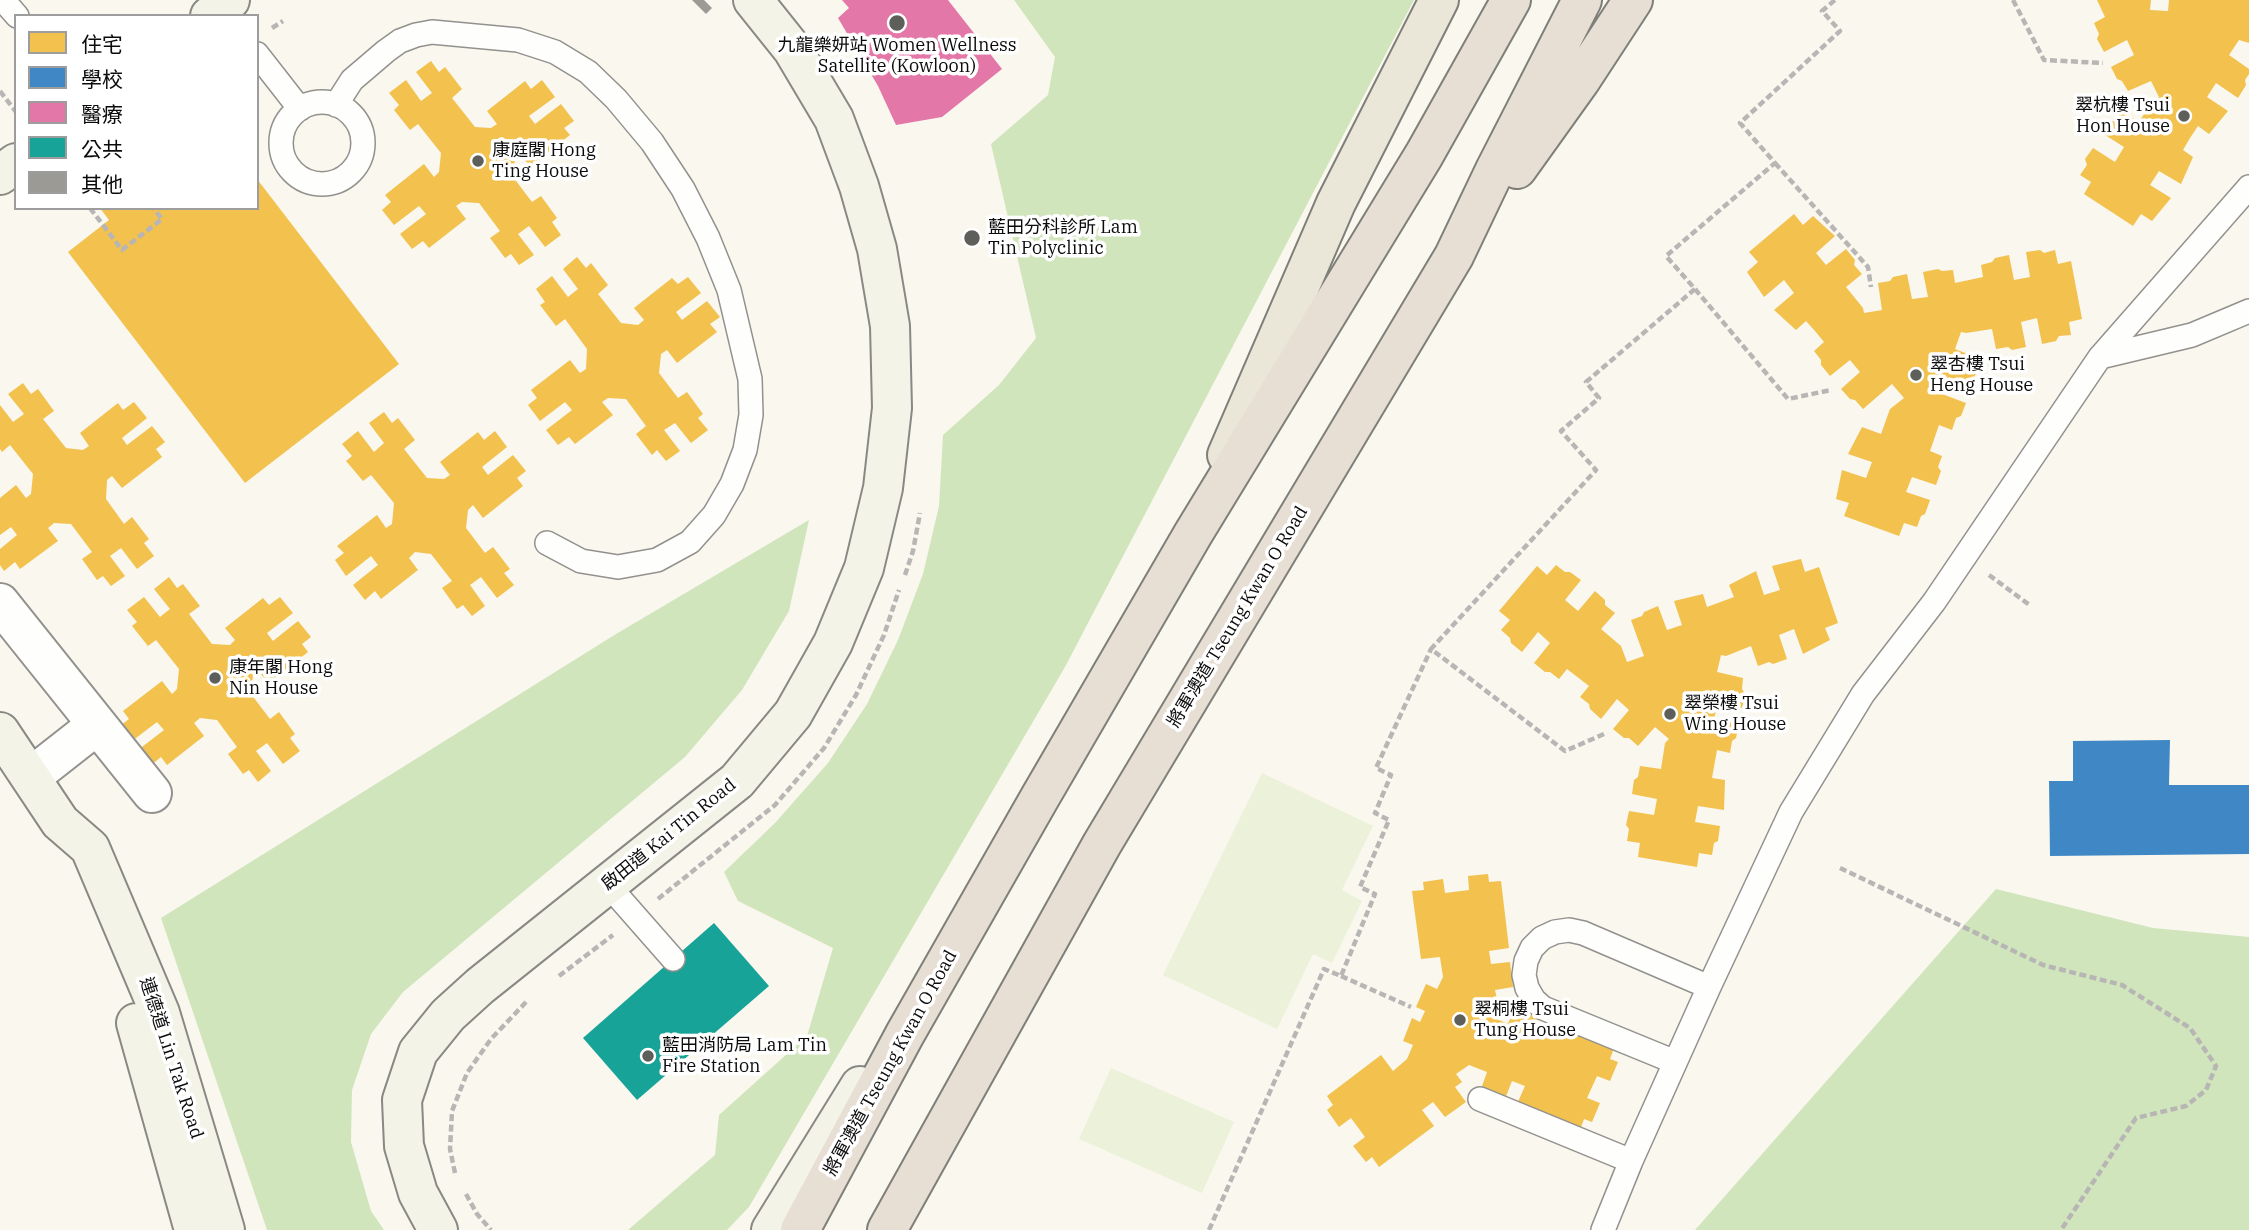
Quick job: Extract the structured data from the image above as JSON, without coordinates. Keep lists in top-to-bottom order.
{
  "streets": {
    "highway": ["將軍澳道 Tseung Kwan O Road"],
    "street": ["啟田道 Kai Tin Road", "連德道 Lin Tak Road"]
  },
  "places": [
    "九龍樂妍站 Women Wellness Satellite (Kowloon)",
    "翠杭樓 Tsui Hon House",
    "康庭閣 Hong Ting House",
    "藍田分科診所 Lam Tin Polyclinic",
    "翠杏樓 Tsui Heng House",
    "康年閣 Hong Nin House",
    "翠榮樓 Tsui Wing House",
    "翠桐樓 Tsui Tung House",
    "藍田消防局 Lam Tin Fire Station"
  ],
  "legend": [
    "住宅",
    "學校",
    "醫療",
    "公共",
    "其他"
  ]
}
